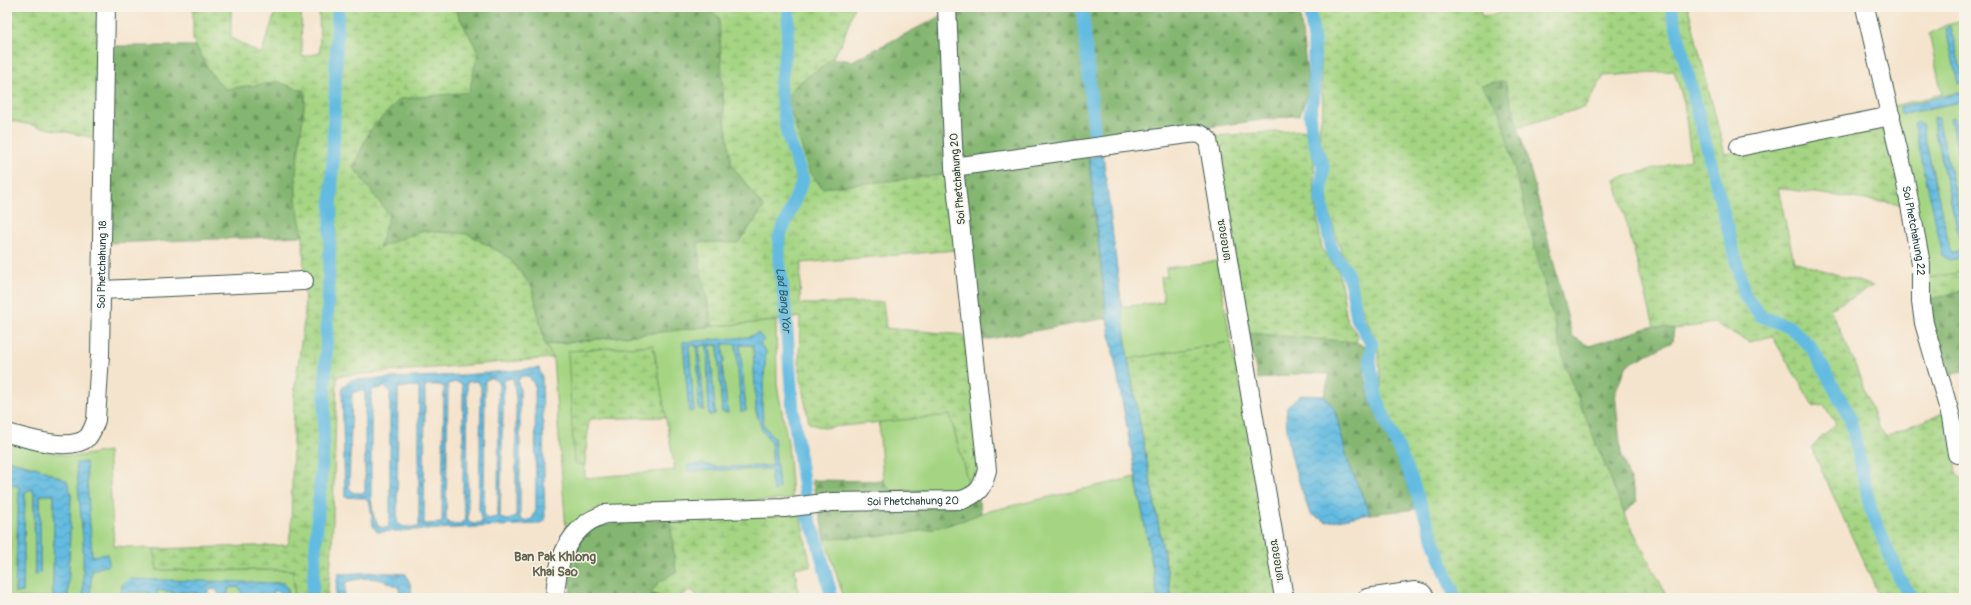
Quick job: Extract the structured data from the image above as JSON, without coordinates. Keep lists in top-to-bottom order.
{
  "streets": {
    "street": [
      "Soi Phetchahung 20",
      "Soi Phetchahung 22",
      "ซอยอบต.",
      "Soi Phetchahung 18"
    ]
  },
  "crossings": [
    ["Soi Phetchahung 20", "ซอยอบต."]
  ],
  "districts": ["Ban Pak Khlong Khai Sao"],
  "water": ["Lad Bang Yor"]
}
